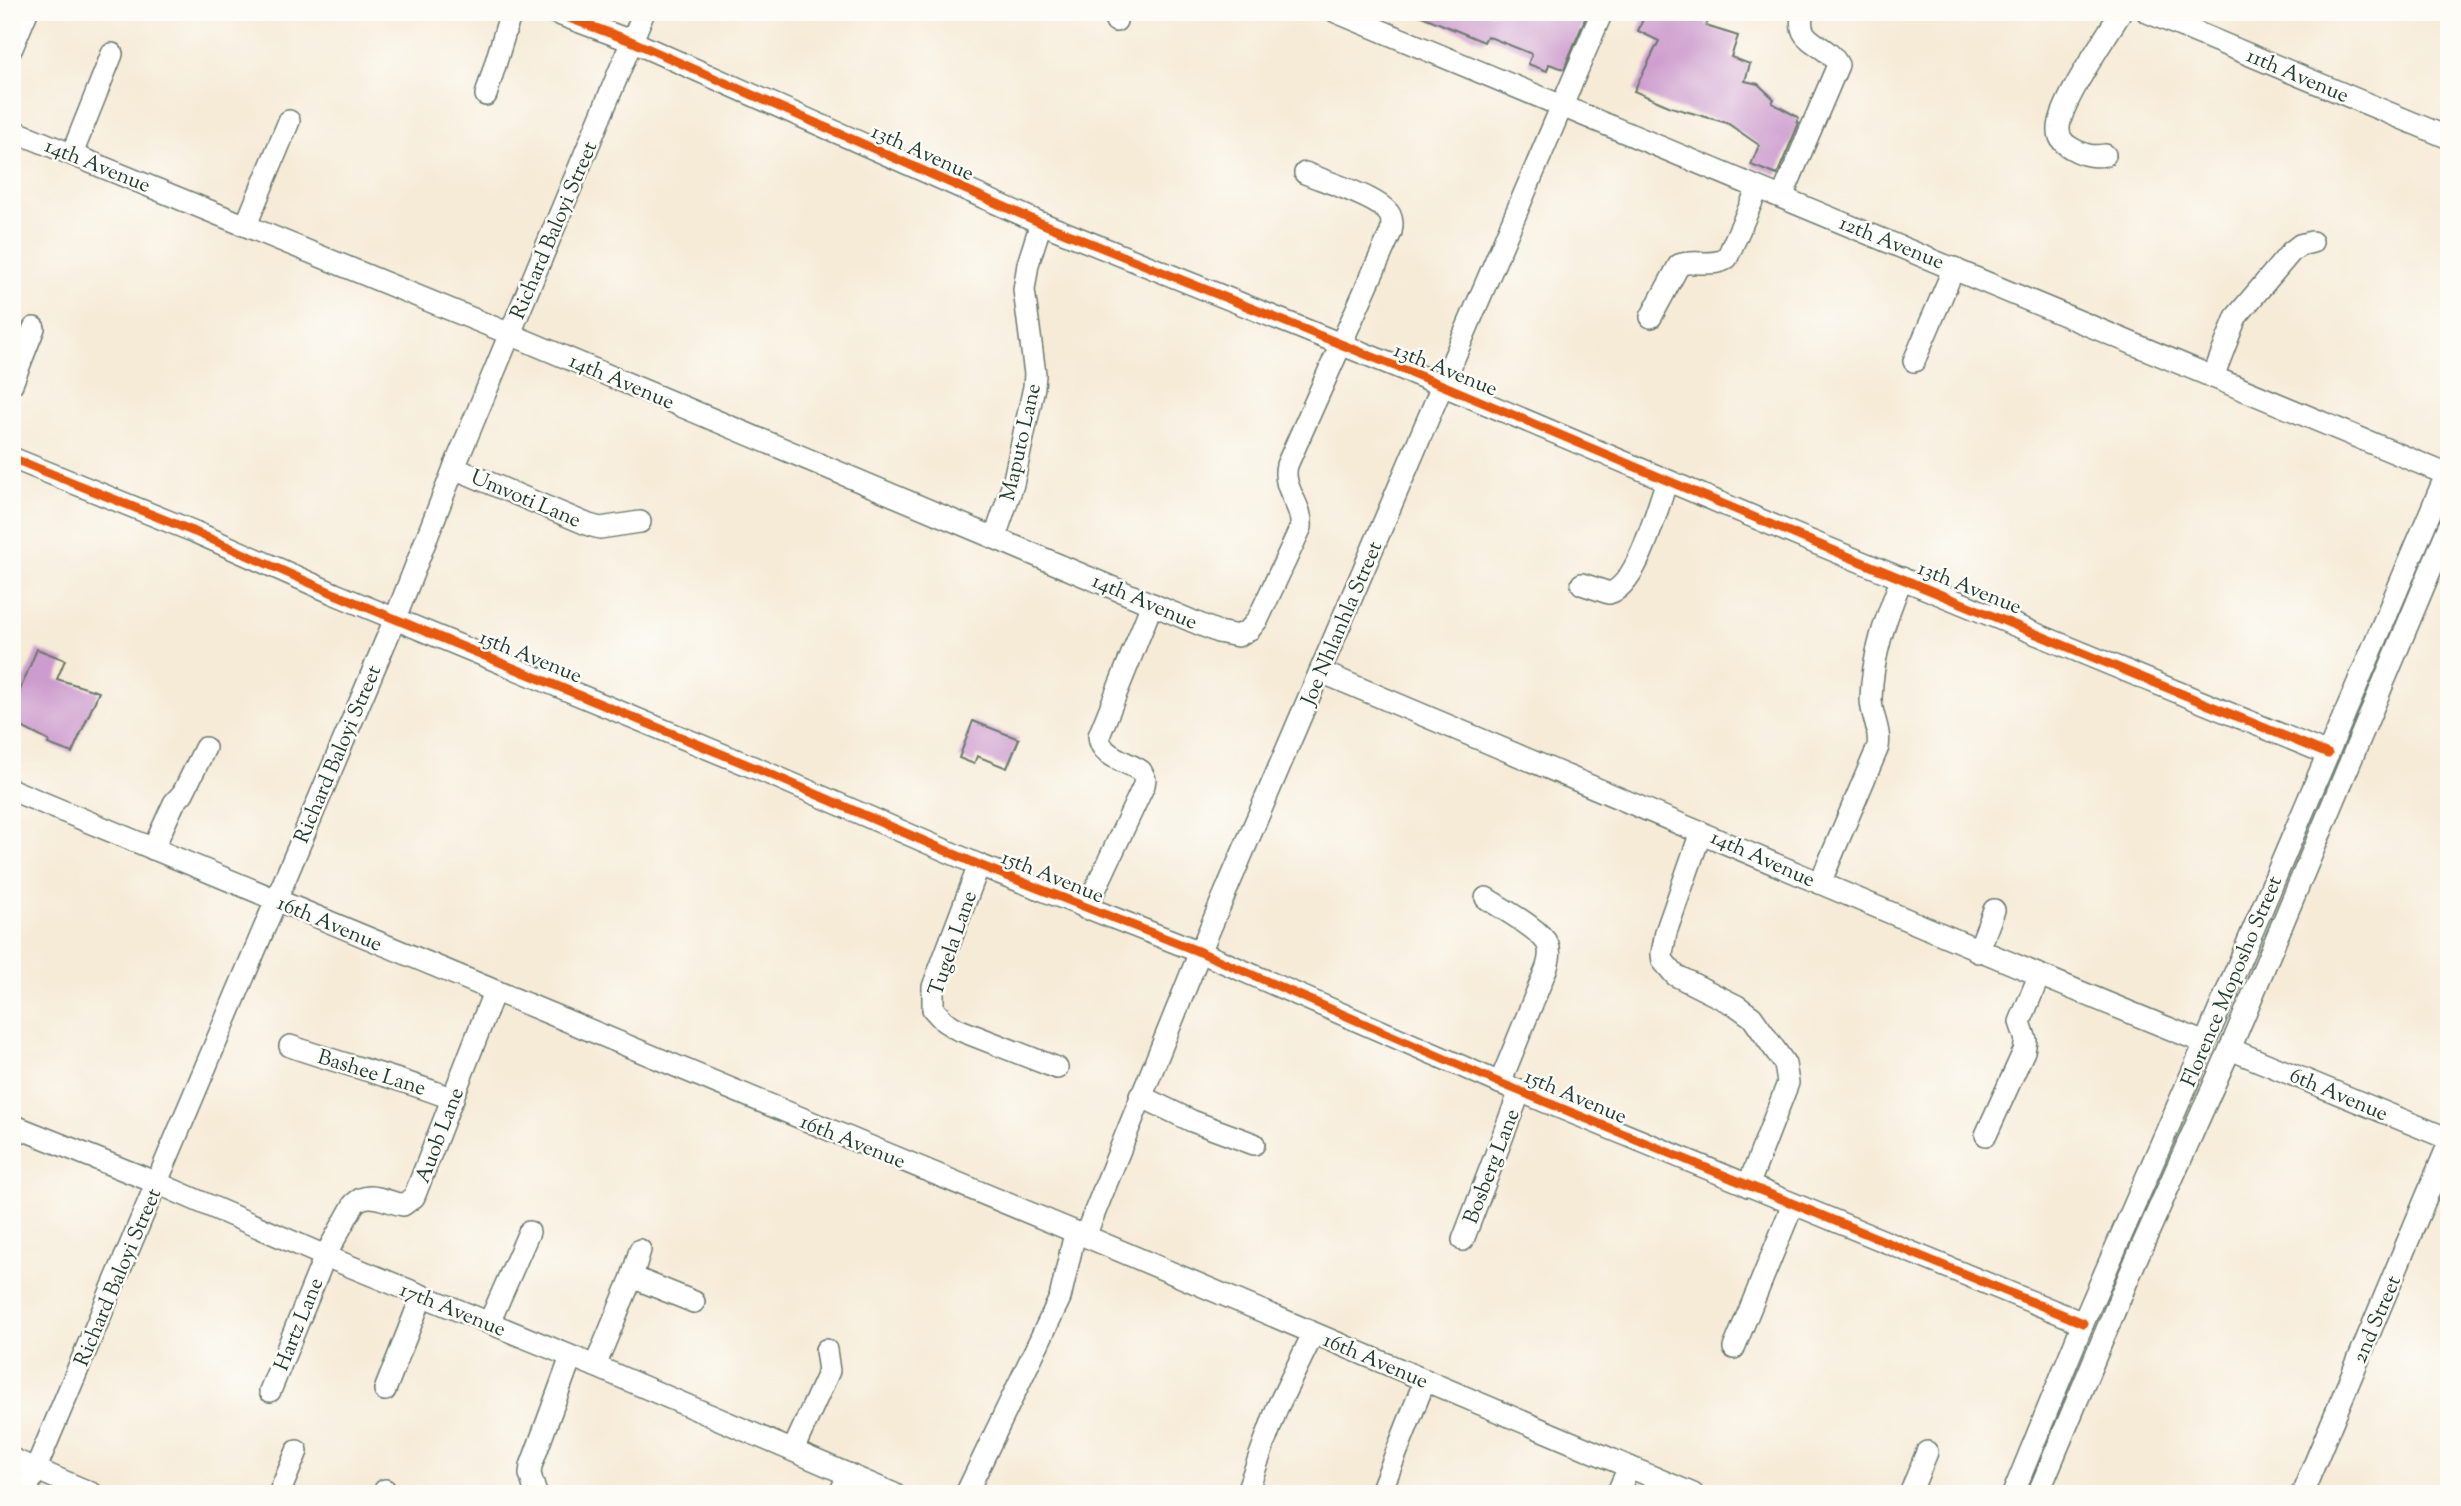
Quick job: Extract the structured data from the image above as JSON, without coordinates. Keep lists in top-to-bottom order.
{
  "streets": {
    "street": [
      "11th Avenue",
      "13th Avenue",
      "14th Avenue",
      "Richard Baloyi Street",
      "12th Avenue",
      "Maputo Lane",
      "Umvoti Lane",
      "Joe Nhlanhla Street",
      "15th Avenue",
      "16th Avenue",
      "Tugela Lane",
      "Florence Moposho Street",
      "Bashee Lane",
      "6th Avenue",
      "Auob Lane",
      "Bosberg Lane",
      "17th Avenue",
      "2nd Street",
      "Hartz Lane"
    ]
  },
  "crossings": [
    ["13th Avenue", "14th Avenue"],
    ["13th Avenue", "Richard Baloyi Street"],
    ["13th Avenue", "Maputo Lane"],
    ["13th Avenue", "Joe Nhlanhla Street"],
    ["13th Avenue", "Florence Moposho Street"],
    ["14th Avenue", "Richard Baloyi Street"],
    ["14th Avenue", "Maputo Lane"],
    ["14th Avenue", "Joe Nhlanhla Street"],
    ["14th Avenue", "Florence Moposho Street"],
    ["Richard Baloyi Street", "Umvoti Lane"],
    ["Richard Baloyi Street", "15th Avenue"],
    ["Richard Baloyi Street", "16th Avenue"],
    ["Richard Baloyi Street", "17th Avenue"],
    ["12th Avenue", "Joe Nhlanhla Street"],
    ["12th Avenue", "Florence Moposho Street"],
    ["Joe Nhlanhla Street", "15th Avenue"],
    ["Joe Nhlanhla Street", "16th Avenue"],
    ["15th Avenue", "Tugela Lane"],
    ["15th Avenue", "Florence Moposho Street"],
    ["15th Avenue", "Bosberg Lane"],
    ["16th Avenue", "Auob Lane"],
    ["Florence Moposho Street", "6th Avenue"],
    ["Bashee Lane", "Auob Lane"],
    ["6th Avenue", "2nd Street"],
    ["Auob Lane", "17th Avenue"],
    ["Auob Lane", "Hartz Lane"],
    ["17th Avenue", "Hartz Lane"]
  ]
}
